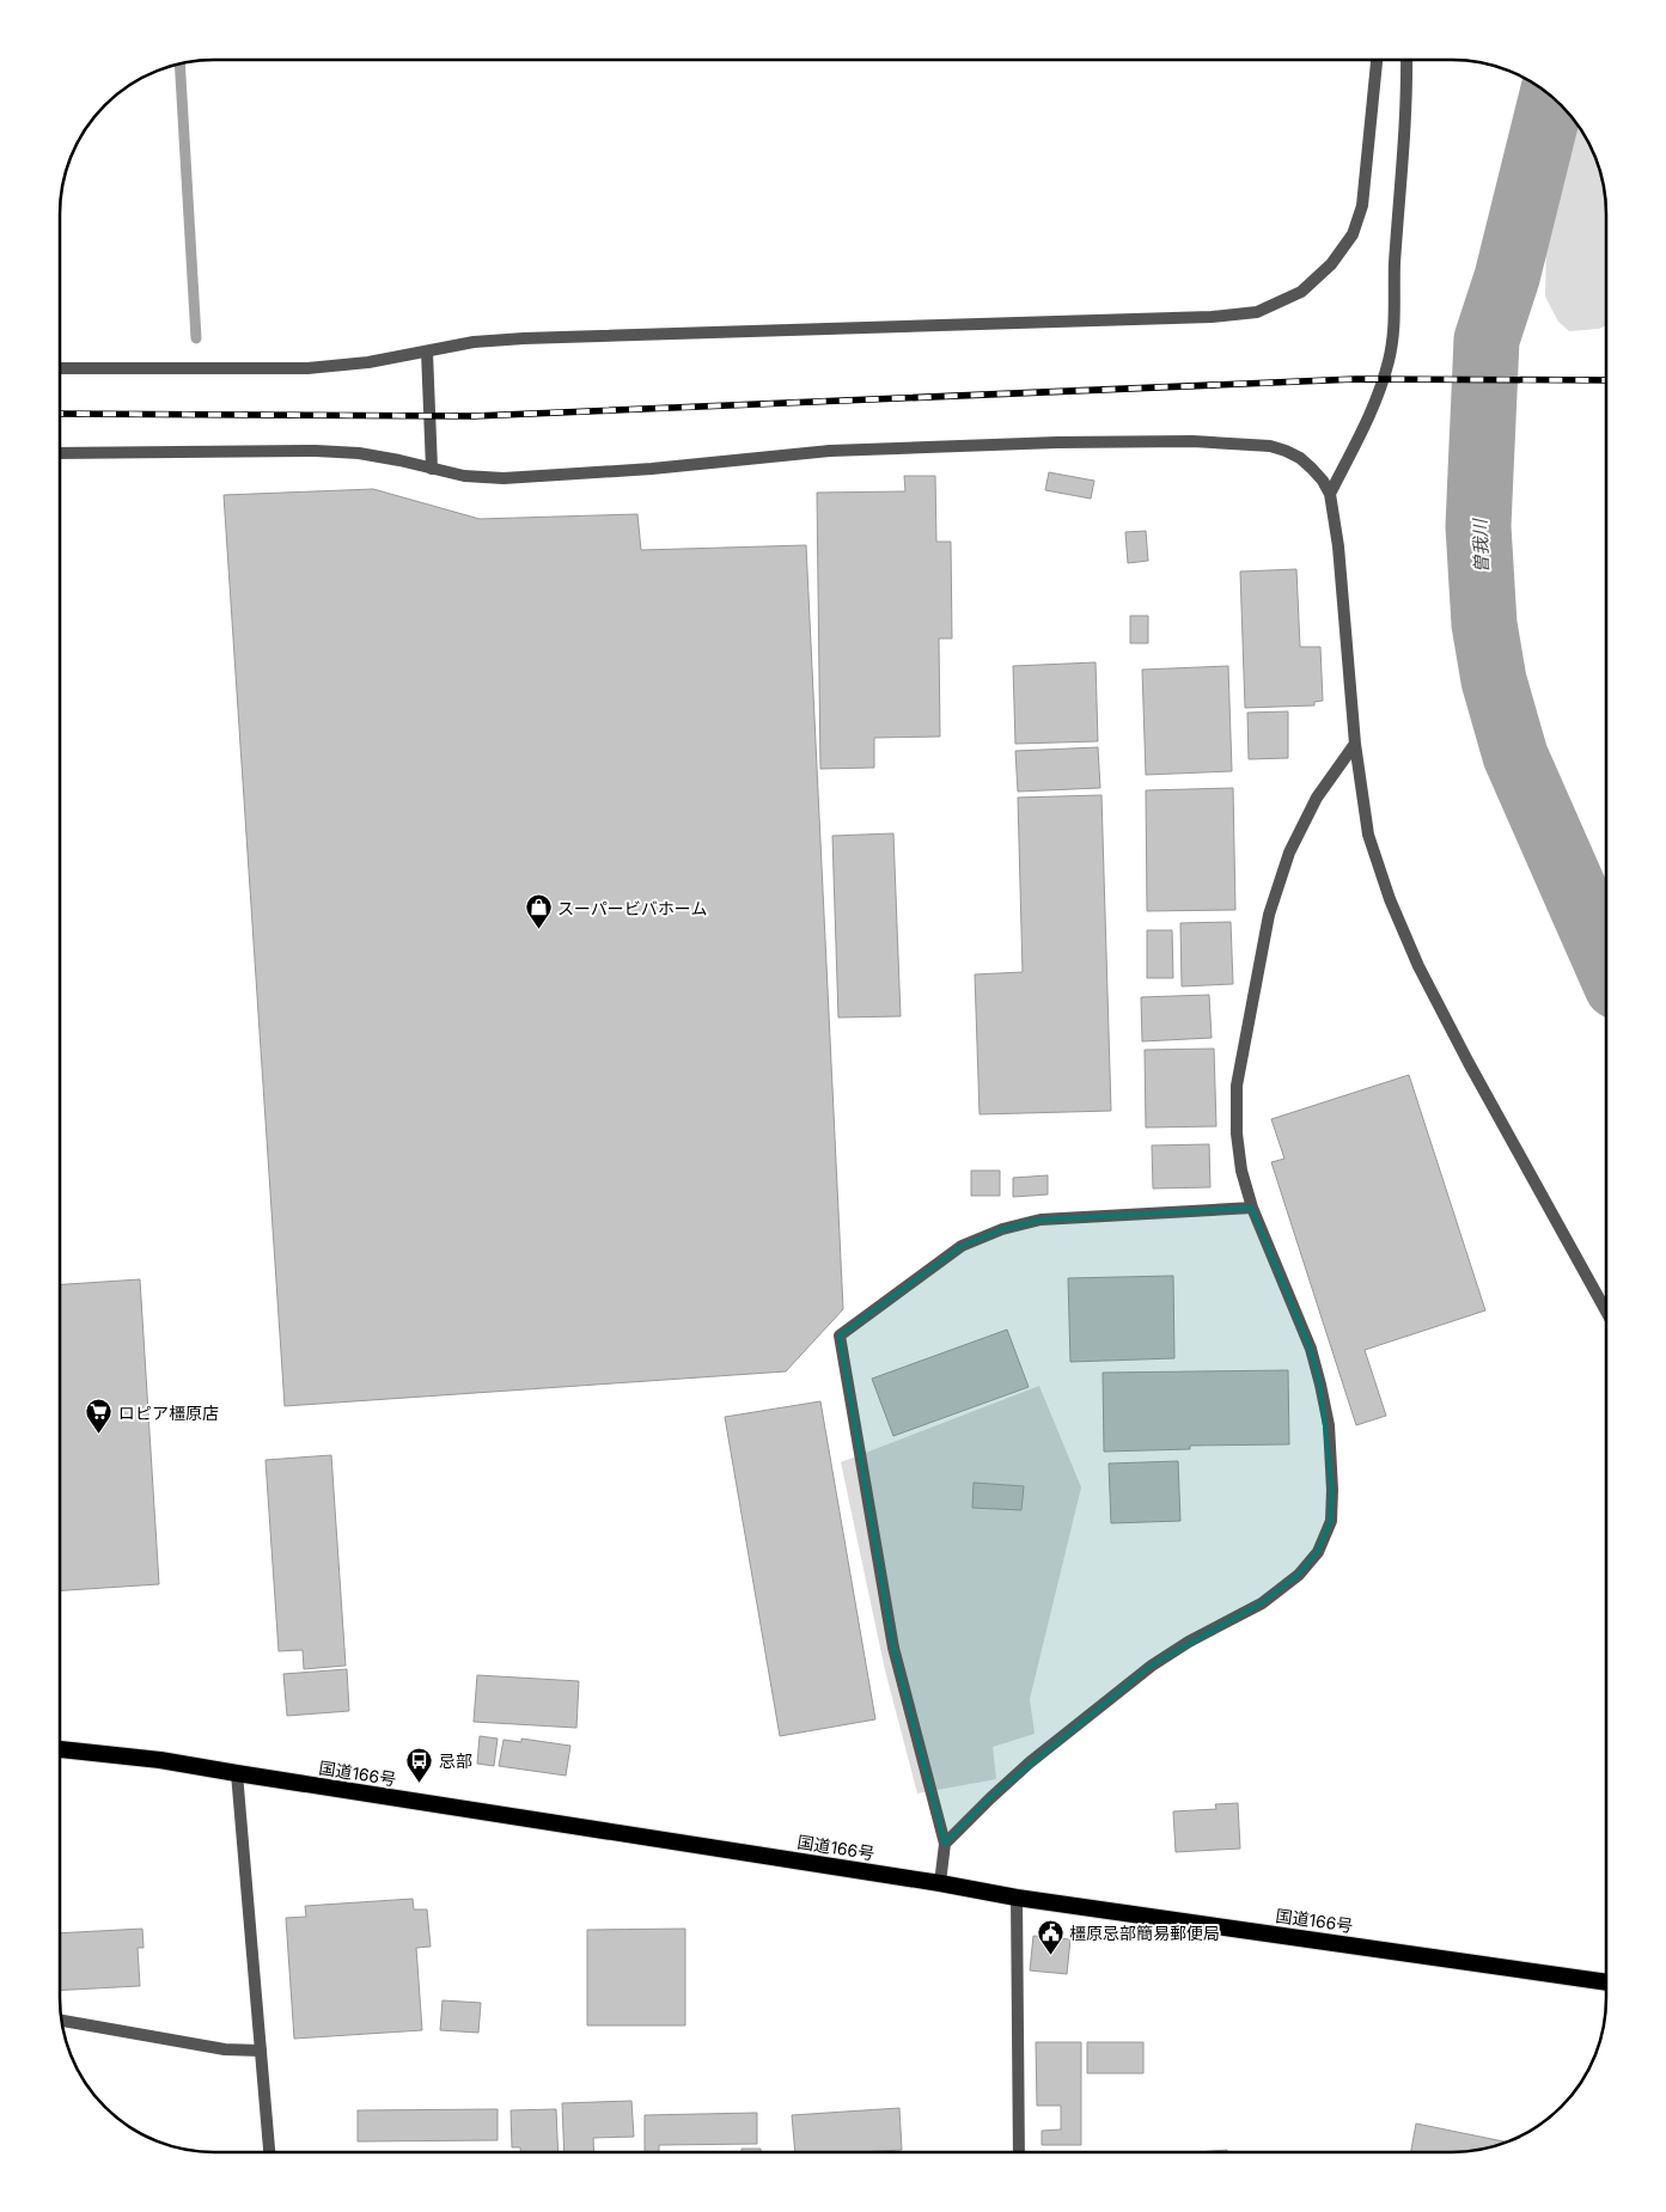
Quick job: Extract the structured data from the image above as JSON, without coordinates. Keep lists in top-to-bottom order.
{
  "streets": {
    "highway": ["国道166号"]
  },
  "water": ["曽我川"],
  "places": {
    "shop": ["スーパービバホーム"],
    "supermarket": ["ロピア橿原店"],
    "bus stop": ["忌部"],
    "public building": ["橿原忌部簡易郵便局"]
  }
}
